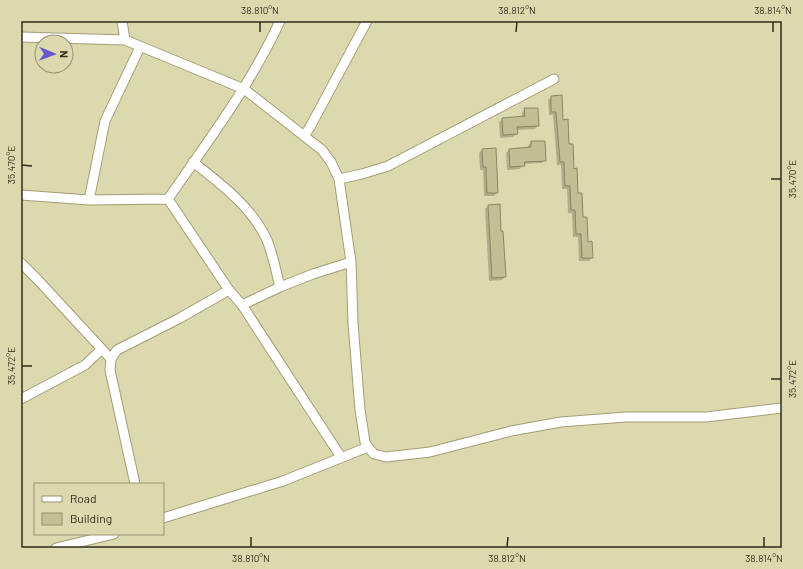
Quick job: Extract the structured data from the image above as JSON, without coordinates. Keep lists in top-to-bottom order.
{
  "legend": ["Road", "Building"],
  "north": "right",
  "coordinates": [
    "38.810°N",
    "38.812°N",
    "38.814°N",
    "35.470°E",
    "35.472°E"
  ]
}
